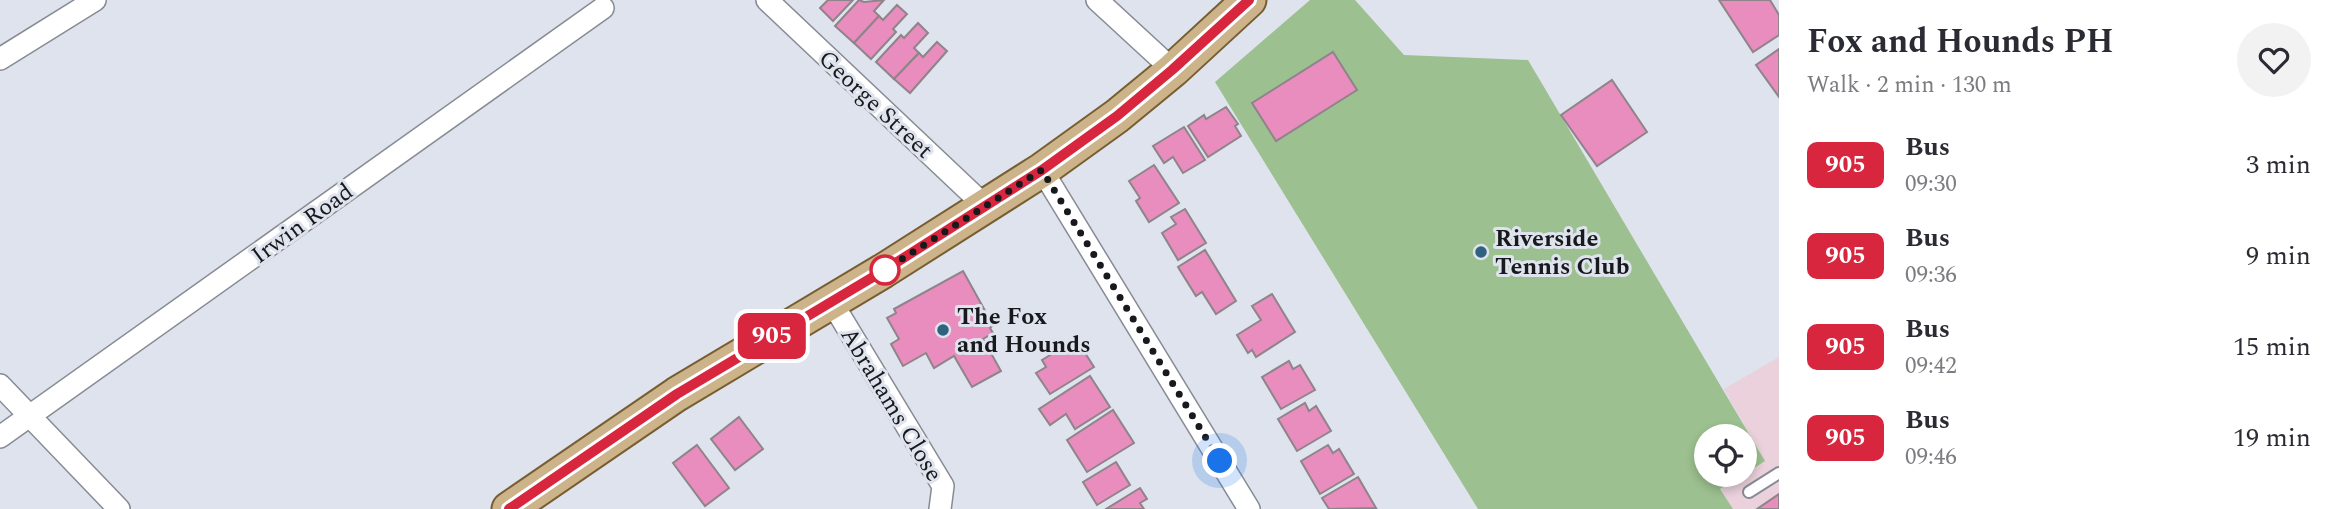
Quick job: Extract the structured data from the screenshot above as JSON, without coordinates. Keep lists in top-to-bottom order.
{
  "streets": {
    "street": ["George Street", "Irwin Road", "Abrahams Close"]
  },
  "places": ["Riverside Tennis Club", "The Fox and Hounds"],
  "lines": ["bus line 905"],
  "page": {
    "on_map": "905",
    "heading": ["Fox and Hounds PH", "Walk · 2 min · 130 m"],
    "list": [
      {
        "mark": "905",
        "name": "Bus",
        "note": "09:30",
        "value": "3 min"
      },
      {
        "mark": "905",
        "name": "Bus",
        "note": "09:36",
        "value": "9 min"
      },
      {
        "mark": "905",
        "name": "Bus",
        "note": "09:42",
        "value": "15 min"
      },
      {
        "mark": "905",
        "name": "Bus",
        "note": "09:46",
        "value": "19 min"
      }
    ]
  }
}
